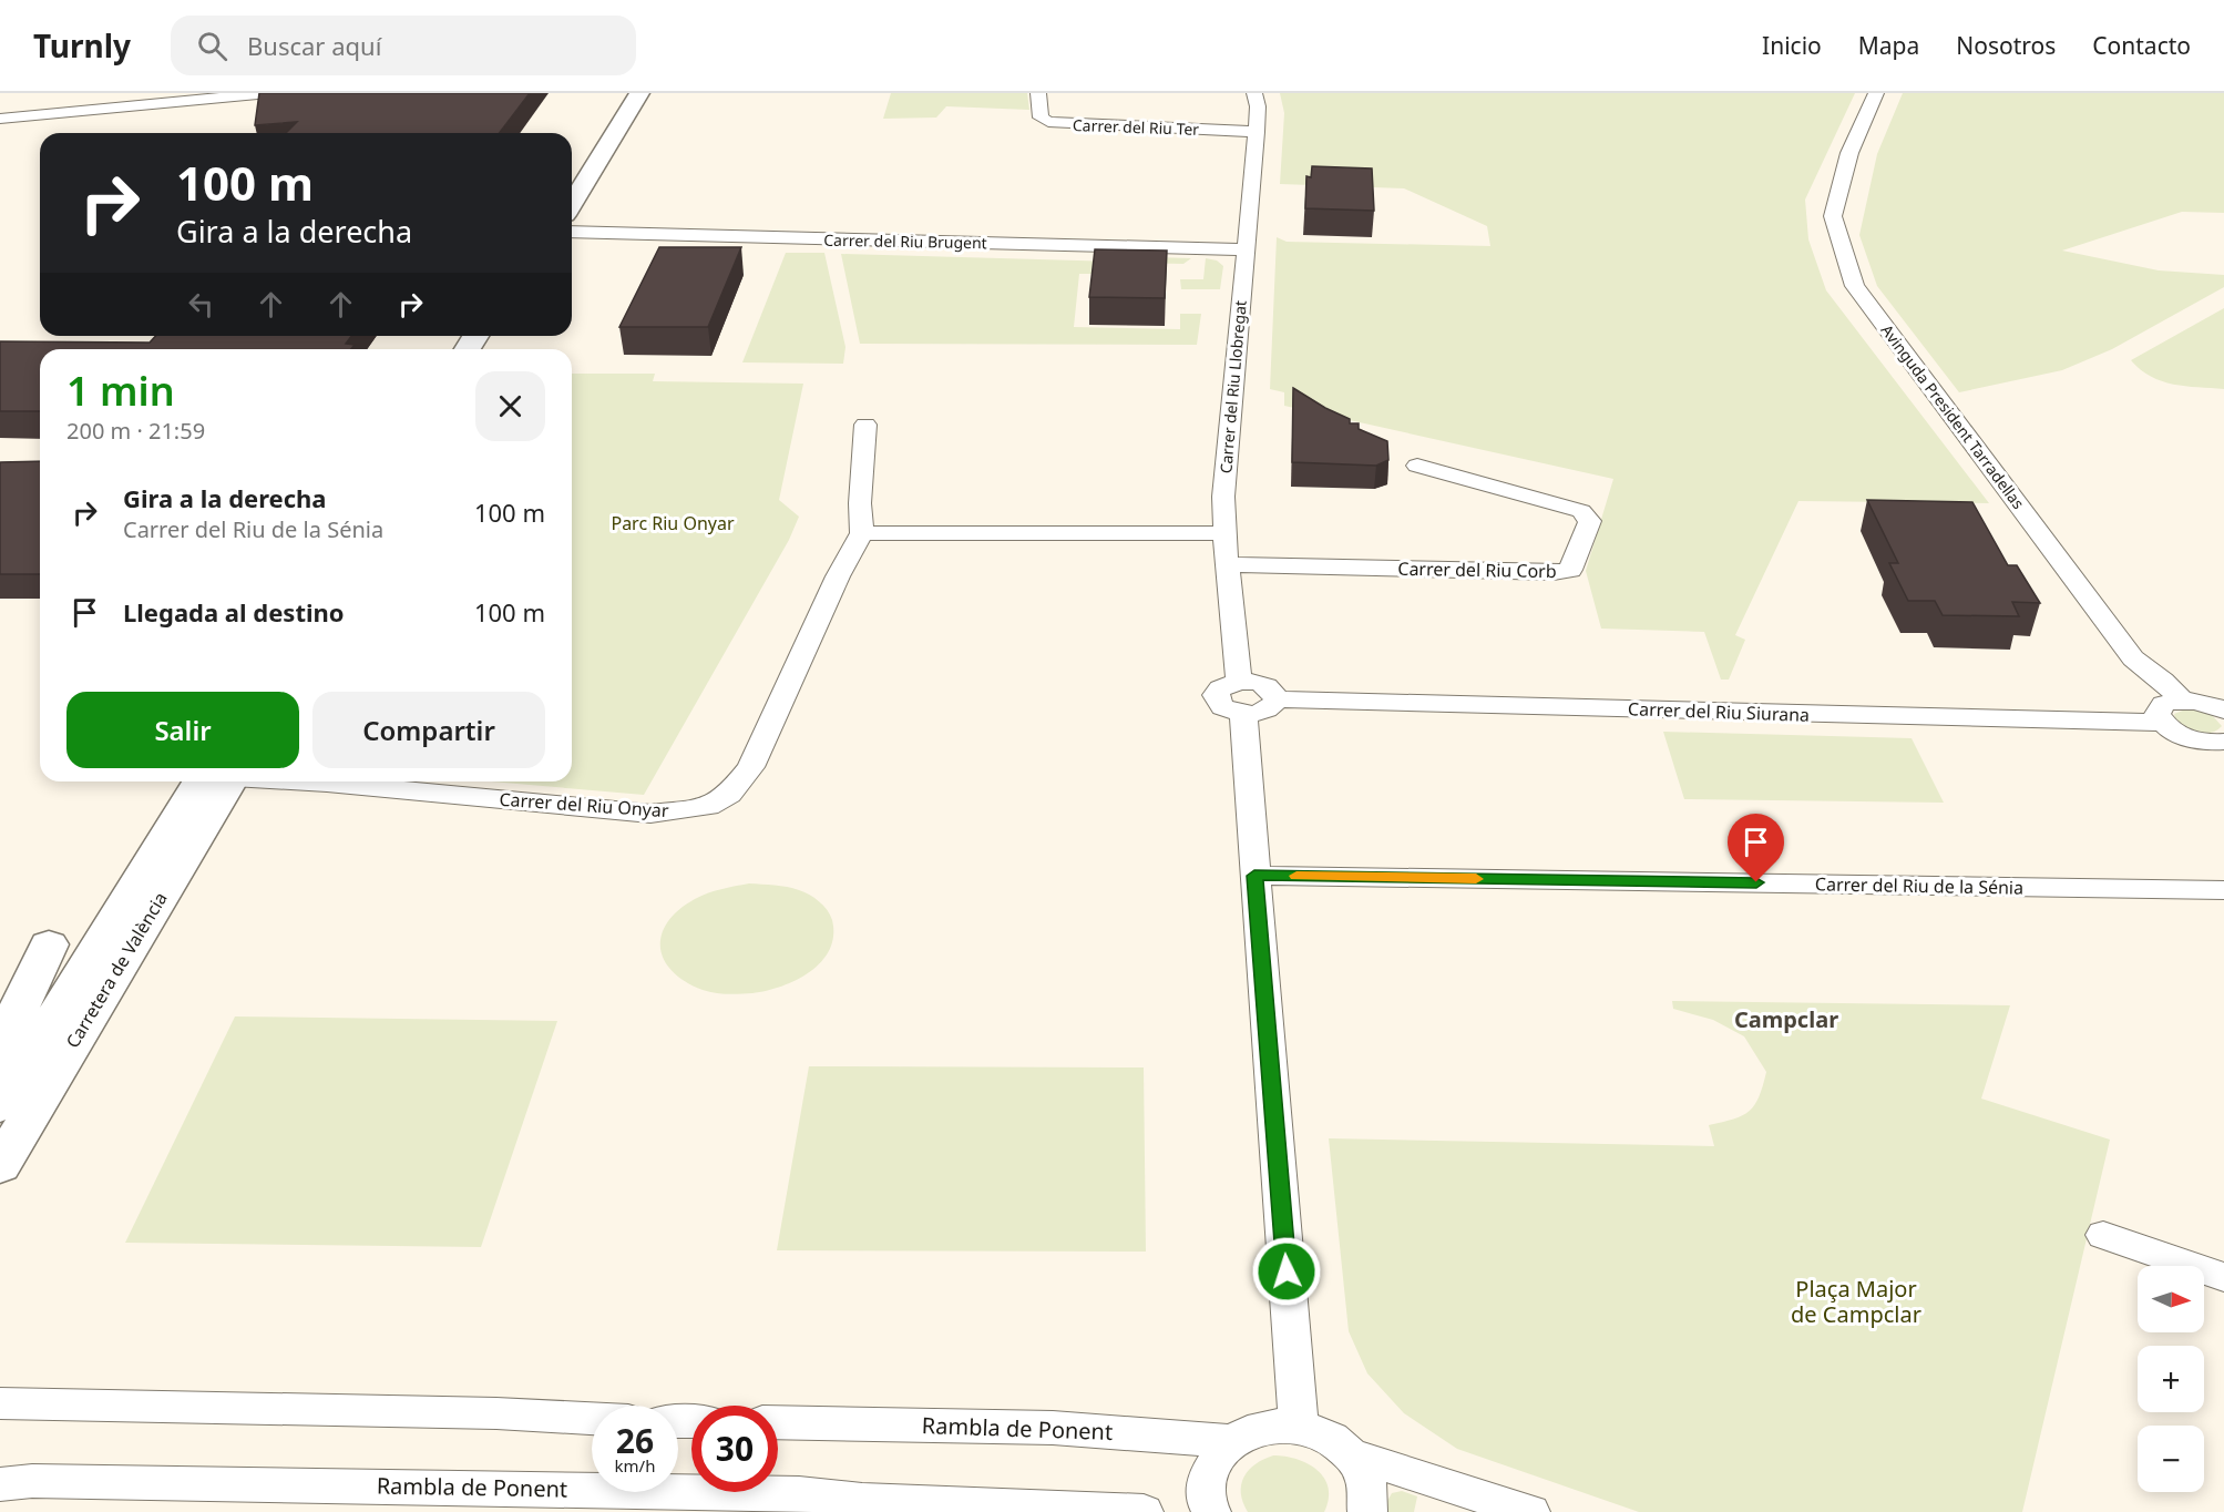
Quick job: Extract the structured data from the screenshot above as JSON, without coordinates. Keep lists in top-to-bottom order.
{
  "streets": {
    "main road": ["Carretera de València"],
    "street": [
      "Carrer del Riu Ter",
      "Carrer del Riu Brugent",
      "Carrer del Riu Llobregat",
      "Avinguda President Tarradellas",
      "Carrer del Riu Corb",
      "Carrer del Riu Siurana",
      "Carrer del Riu Onyar",
      "Carrer del Riu de la Sénia",
      "Rambla de Ponent"
    ]
  },
  "crossings": [
    ["Carrer del Riu Ter", "Carrer del Riu Llobregat"],
    ["Carrer del Riu Brugent", "Carrer del Riu Llobregat"],
    ["Carrer del Riu Llobregat", "Carrer del Riu Corb"]
  ],
  "districts": ["Campclar"],
  "parks": ["Parc Riu Onyar", "Plaça Major de Campclar"],
  "north": "right",
  "page": {
    "header": "Turnly",
    "search": "Buscar aquí",
    "nav": [
      "Inicio",
      "Mapa",
      "Nosotros",
      "Contacto"
    ],
    "turn": ["100 m", "Gira a la derecha"],
    "heading": ["1 min", "200 m · 21:59"],
    "list": [
      {
        "name": "Gira a la derecha",
        "note": "Carrer del Riu de la Sénia",
        "value": "100 m"
      },
      {
        "name": "Llegada al destino",
        "value": "100 m"
      }
    ],
    "buttons": ["Salir", "Compartir"],
    "map_buttons": ["+", "−"],
    "speed": "26 km/h",
    "limit": "30"
  }
}
